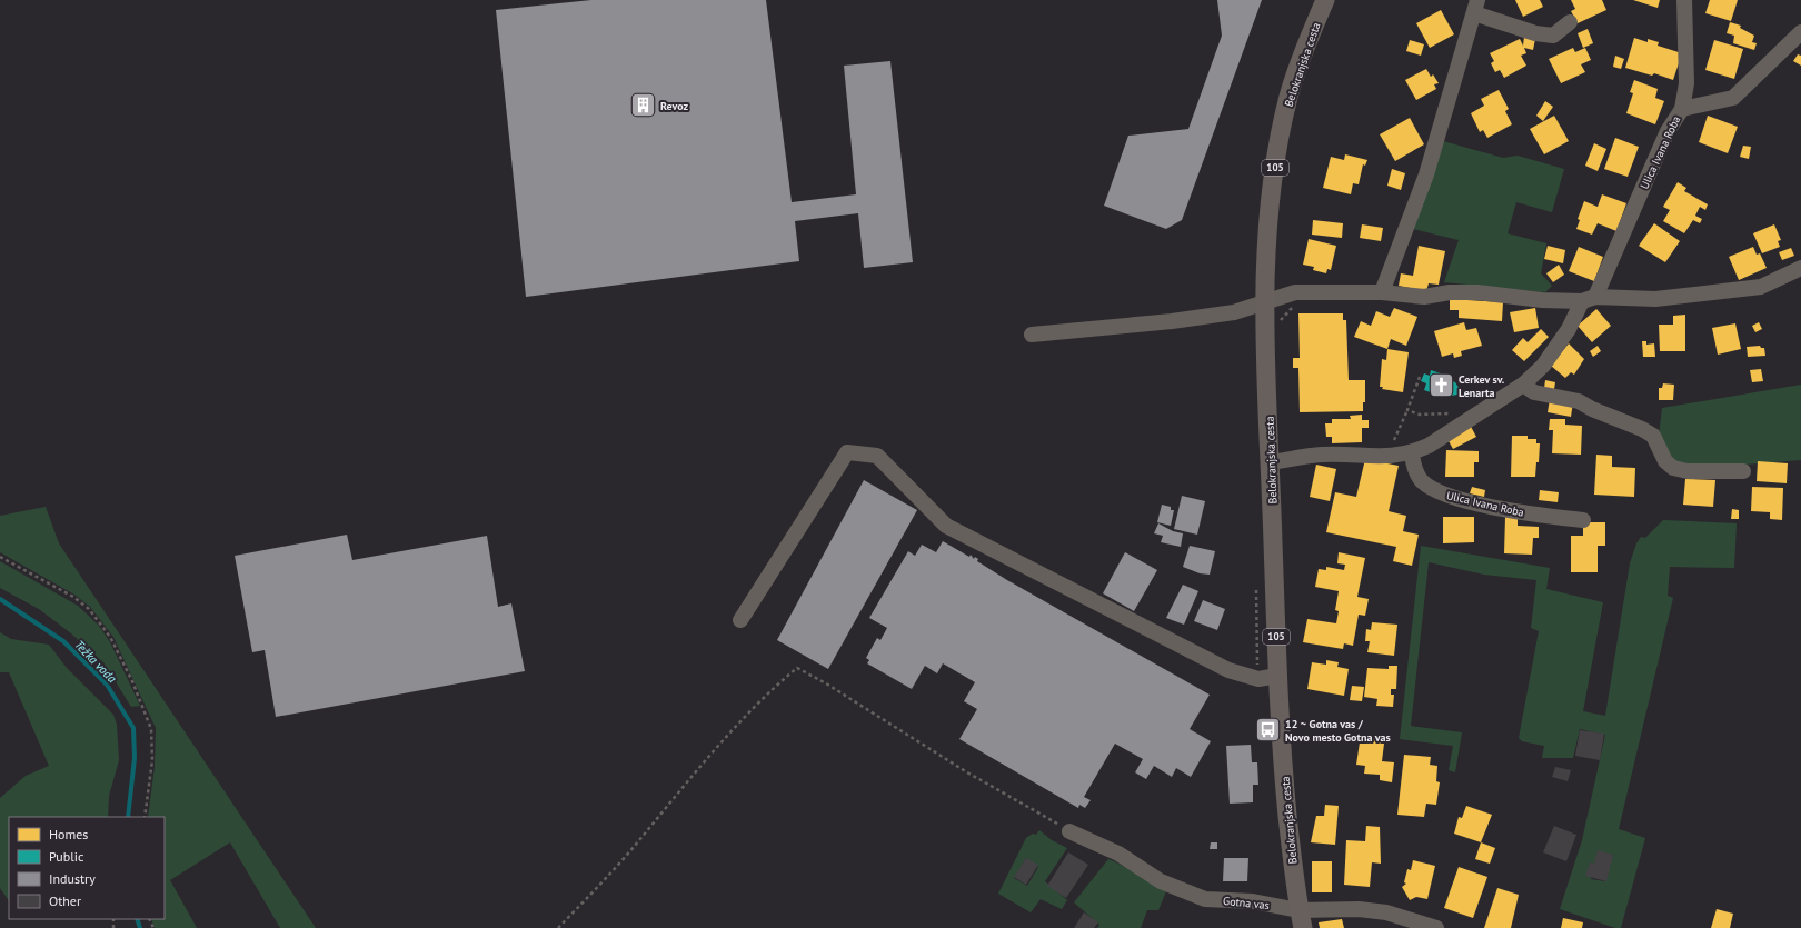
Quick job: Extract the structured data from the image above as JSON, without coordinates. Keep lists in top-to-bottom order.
{
  "streets": {
    "main road": ["Belokranjska cesta", "105"],
    "street": ["Ulica Ivana Roba", "Gotna vas"]
  },
  "crossings": [
    ["Belokranjska cesta", "Ulica Ivana Roba"],
    ["Belokranjska cesta", "Gotna vas"]
  ],
  "water": ["Težka voda"],
  "places": {
    "building": ["Revoz"],
    "church": ["Cerkev sv. Lenarta"],
    "bus stop": ["12 ~ Gotna vas / Novo mesto Gotna vas"]
  },
  "legend": [
    "Homes",
    "Public",
    "Industry",
    "Other"
  ]
}
